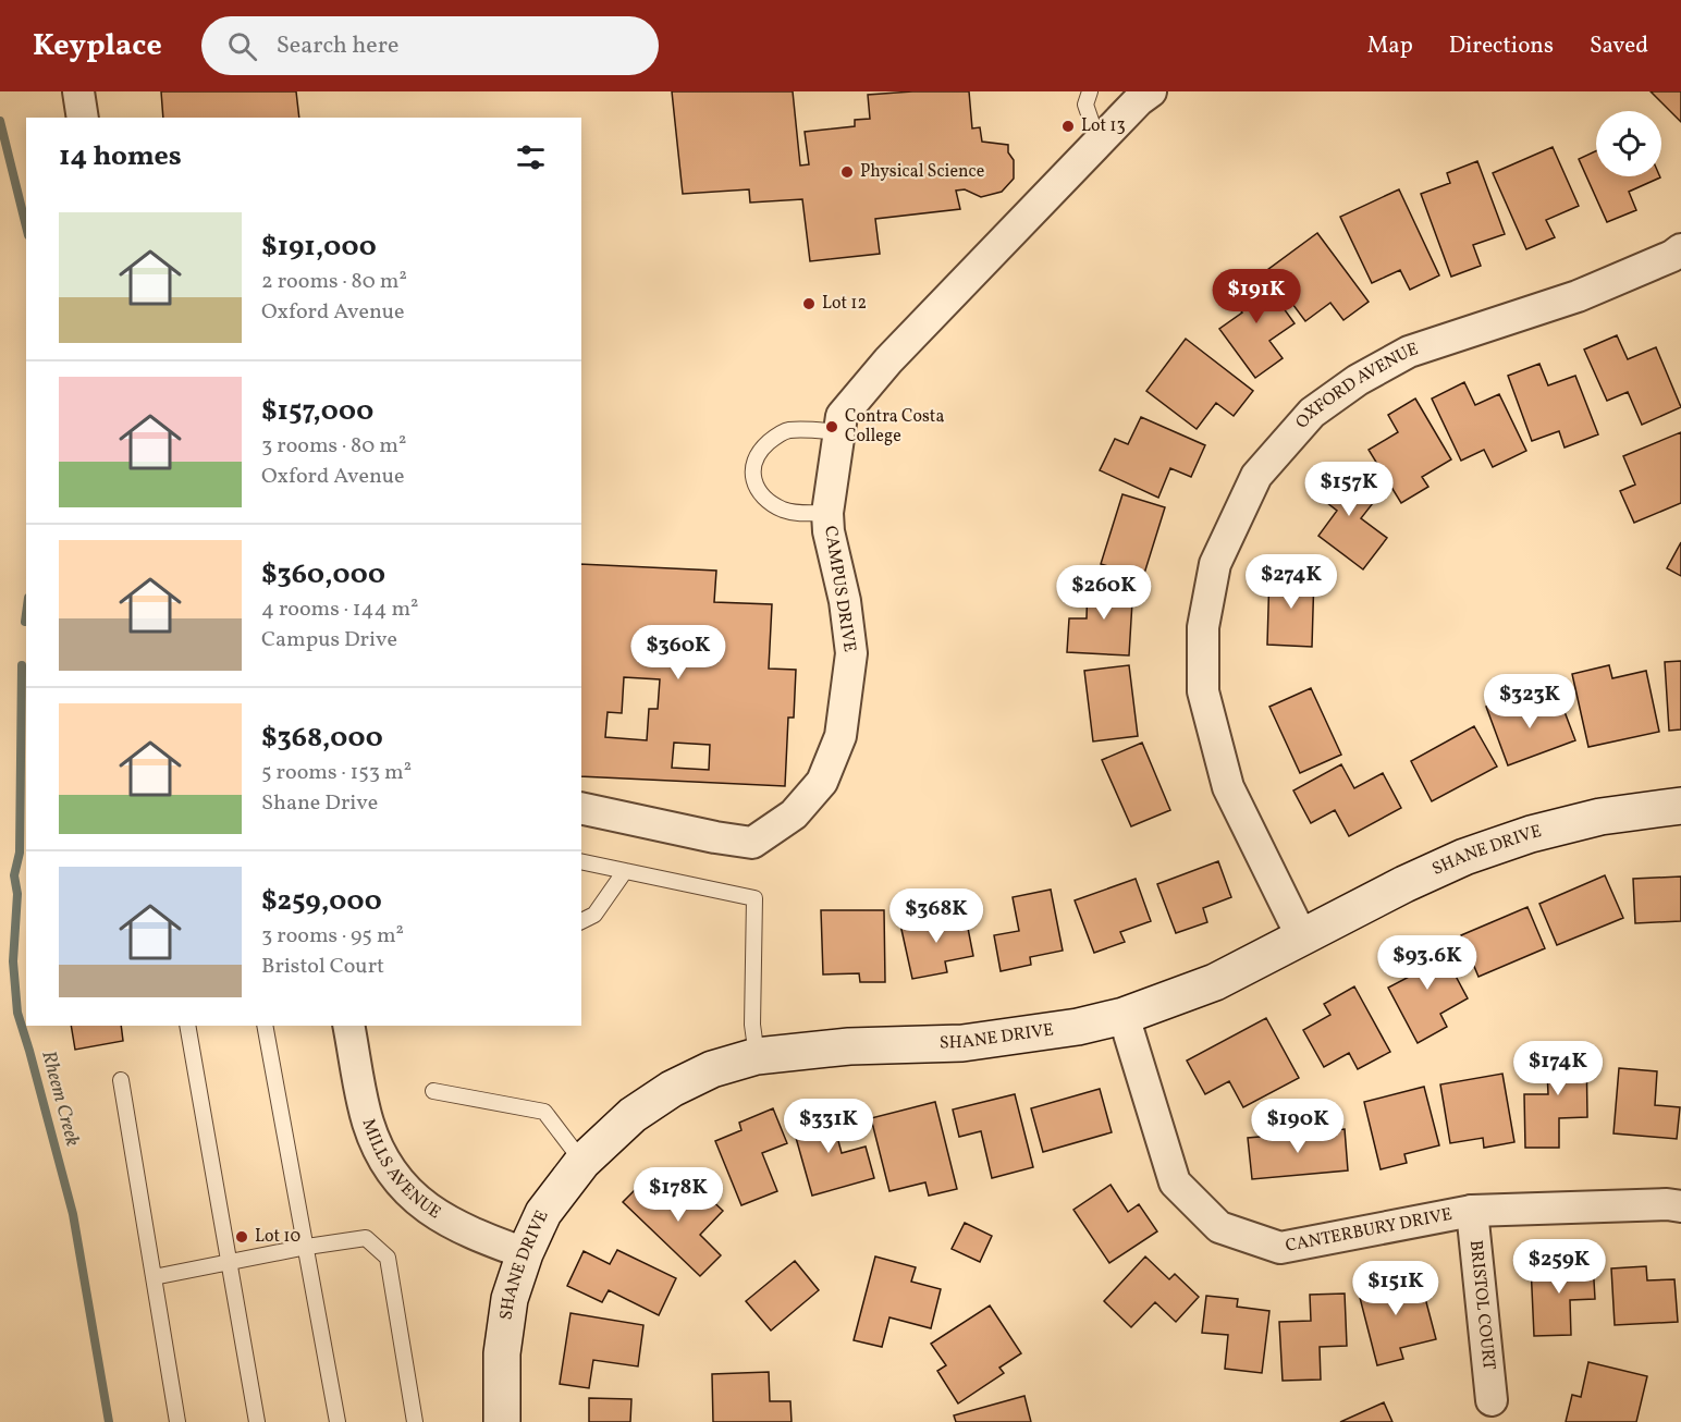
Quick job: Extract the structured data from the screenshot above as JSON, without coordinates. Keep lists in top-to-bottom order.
{
  "streets": {
    "street": [
      "OXFORD AVENUE",
      "CAMPUS DRIVE",
      "SHANE DRIVE",
      "MILLS AVENUE",
      "CANTERBURY DRIVE",
      "BRISTOL COURT"
    ]
  },
  "crossings": [
    ["OXFORD AVENUE", "SHANE DRIVE"],
    ["SHANE DRIVE", "MILLS AVENUE"],
    ["SHANE DRIVE", "CANTERBURY DRIVE"],
    ["CANTERBURY DRIVE", "BRISTOL COURT"]
  ],
  "water": ["Rheem Creek"],
  "places": [
    "Lot 13",
    "Physical Science",
    "Lot 12",
    "Contra Costa College",
    "Lot 10"
  ],
  "page": {
    "header": "Keyplace",
    "search": "Search here",
    "nav": ["Map", "Directions", "Saved"],
    "heading": "14 homes",
    "list": [
      {
        "name": "$191,000",
        "note": "2 rooms · 80 m² · Oxford Avenue"
      },
      {
        "name": "$157,000",
        "note": "3 rooms · 80 m² · Oxford Avenue"
      },
      {
        "name": "$360,000",
        "note": "4 rooms · 144 m² · Campus Drive"
      },
      {
        "name": "$368,000",
        "note": "5 rooms · 153 m² · Shane Drive"
      },
      {
        "name": "$259,000",
        "note": "3 rooms · 95 m² · Bristol Court"
      }
    ],
    "price": [
      "$191K",
      "$157K",
      "$274K",
      "$260K",
      "$360K",
      "$323K",
      "$368K",
      "$93.6K",
      "$174K",
      "$331K",
      "$190K",
      "$178K",
      "$259K",
      "$151K"
    ]
  }
}
